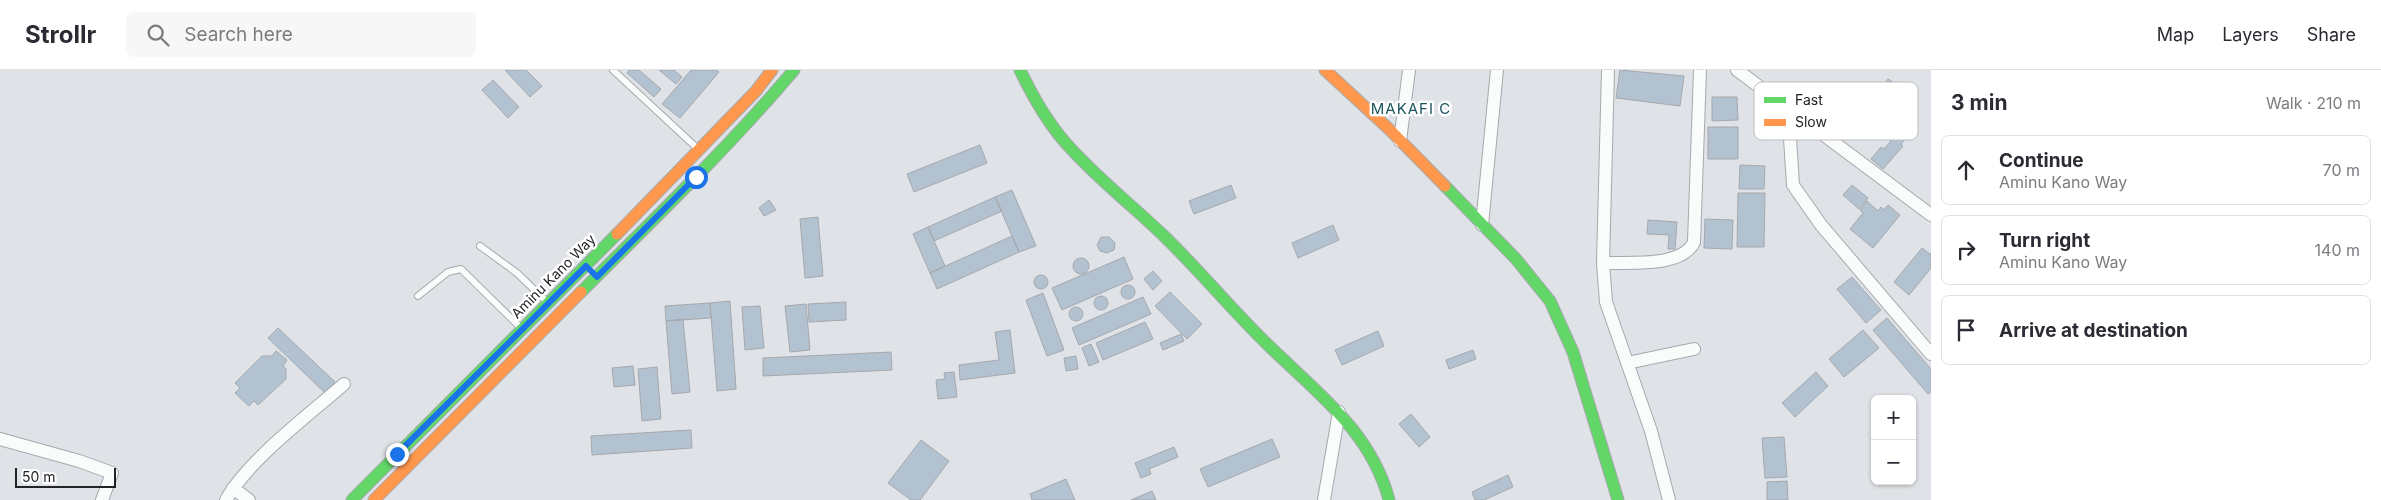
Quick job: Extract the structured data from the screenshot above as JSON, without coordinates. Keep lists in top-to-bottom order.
{
  "streets": {
    "main road": ["Aminu Kano Way"]
  },
  "districts": ["MAKAFI C"],
  "legend": ["Fast", "Slow"],
  "scale_bar": "50 m",
  "page": {
    "header": "Strollr",
    "search": "Search here",
    "nav": ["Map", "Layers", "Share"],
    "heading": ["3 min", "Walk · 210 m"],
    "list": [
      ["Continue", "Aminu Kano Way", "70 m"],
      ["Turn right", "Aminu Kano Way", "140 m"],
      "Arrive at destination"
    ],
    "map_buttons": ["+", "−"],
    "scale": "50 m"
  }
}
